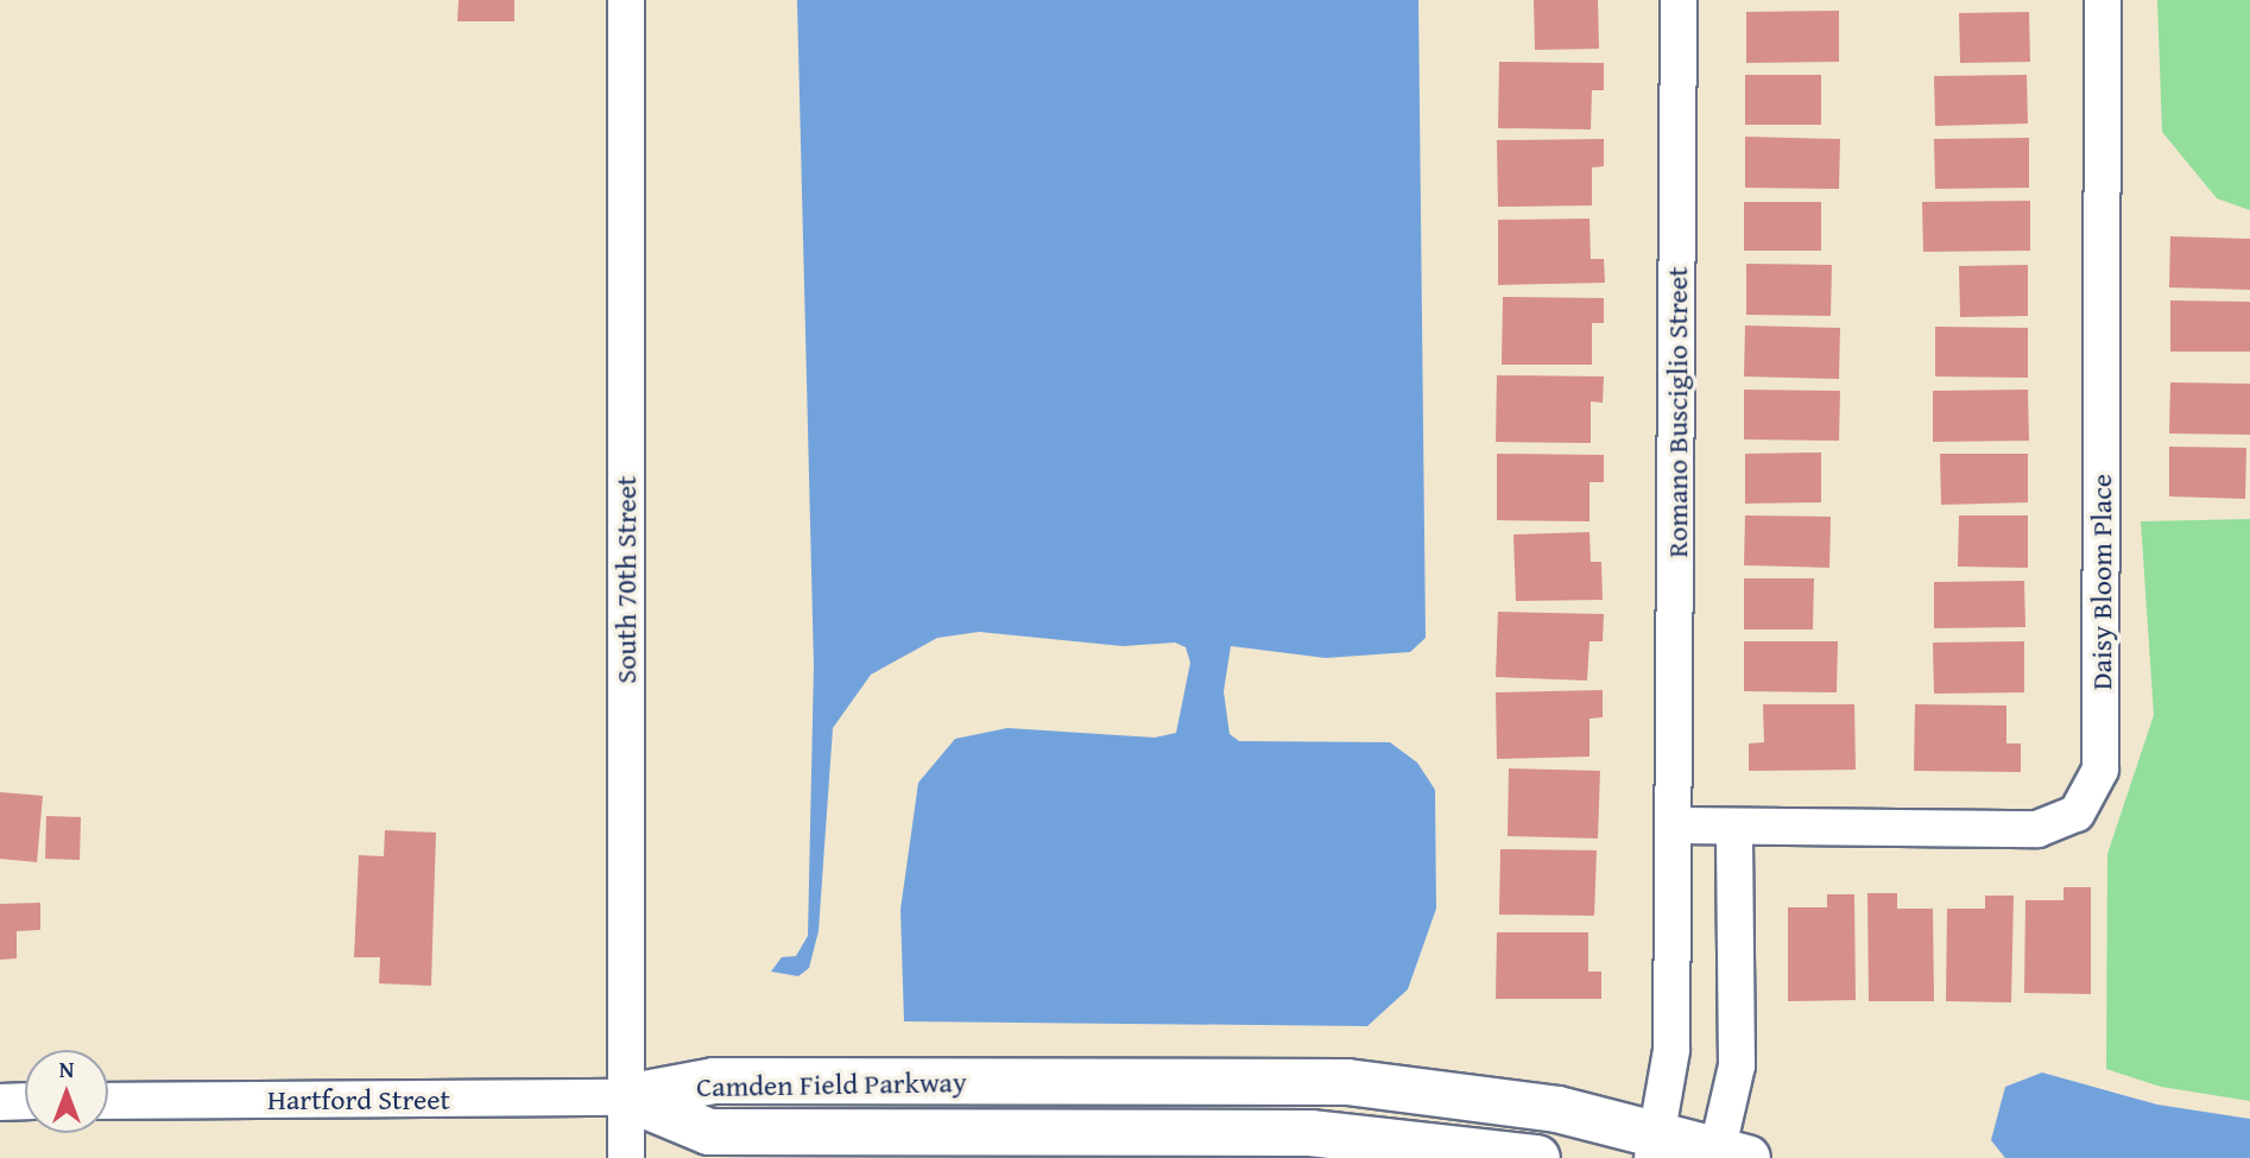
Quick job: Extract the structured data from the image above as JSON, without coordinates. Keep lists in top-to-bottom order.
{
  "streets": {
    "street": [
      "Romano Busciglio Street",
      "South 70th Street",
      "Daisy Bloom Place",
      "Camden Field Parkway",
      "Hartford Street"
    ]
  },
  "crossings": [
    ["Romano Busciglio Street", "Camden Field Parkway"],
    ["South 70th Street", "Camden Field Parkway"],
    ["South 70th Street", "Hartford Street"],
    ["Camden Field Parkway", "Hartford Street"]
  ],
  "north": "top"
}
